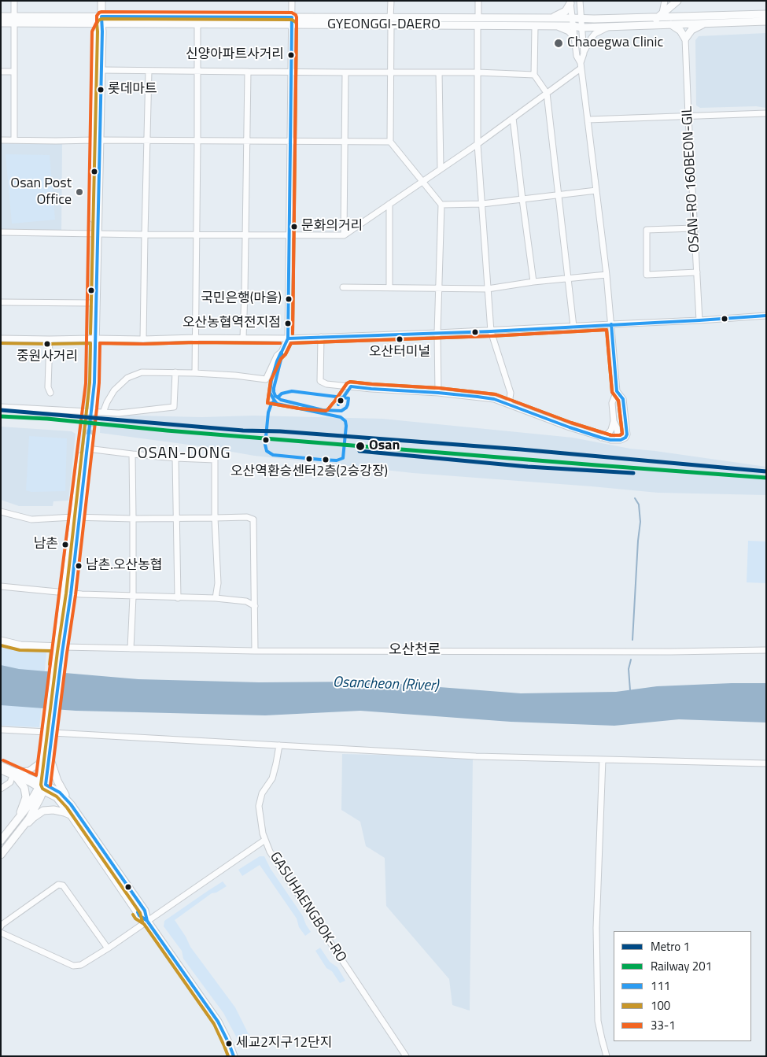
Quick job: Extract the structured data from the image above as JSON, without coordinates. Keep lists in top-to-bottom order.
{
  "streets": {
    "main road": ["GYEONGGI-DAERO", "오산천로"],
    "street": ["OSAN-RO 160BEON-GIL", "GASUHAENGBOK-RO"]
  },
  "districts": ["OSAN-DONG"],
  "water": ["Osancheon (River)"],
  "places": [
    "Chaoegwa Clinic",
    "신양아파트사거리",
    "롯데마트",
    "Osan Post Office",
    "문화의거리",
    "국민은행(마을)",
    "오산농협역전지점",
    "오산터미널",
    "중원사거리",
    "Osan",
    "오산역환승센터2층(2승강장)",
    "남촌",
    "남촌.오산농협",
    "세교2지구12단지"
  ],
  "lines": [
    "transit line 33-1",
    "transit line 111",
    "transit line 100",
    "metro line 1",
    "rail line 201"
  ],
  "legend": [
    "Metro 1",
    "Railway 201",
    "111",
    "100",
    "33-1"
  ]
}
